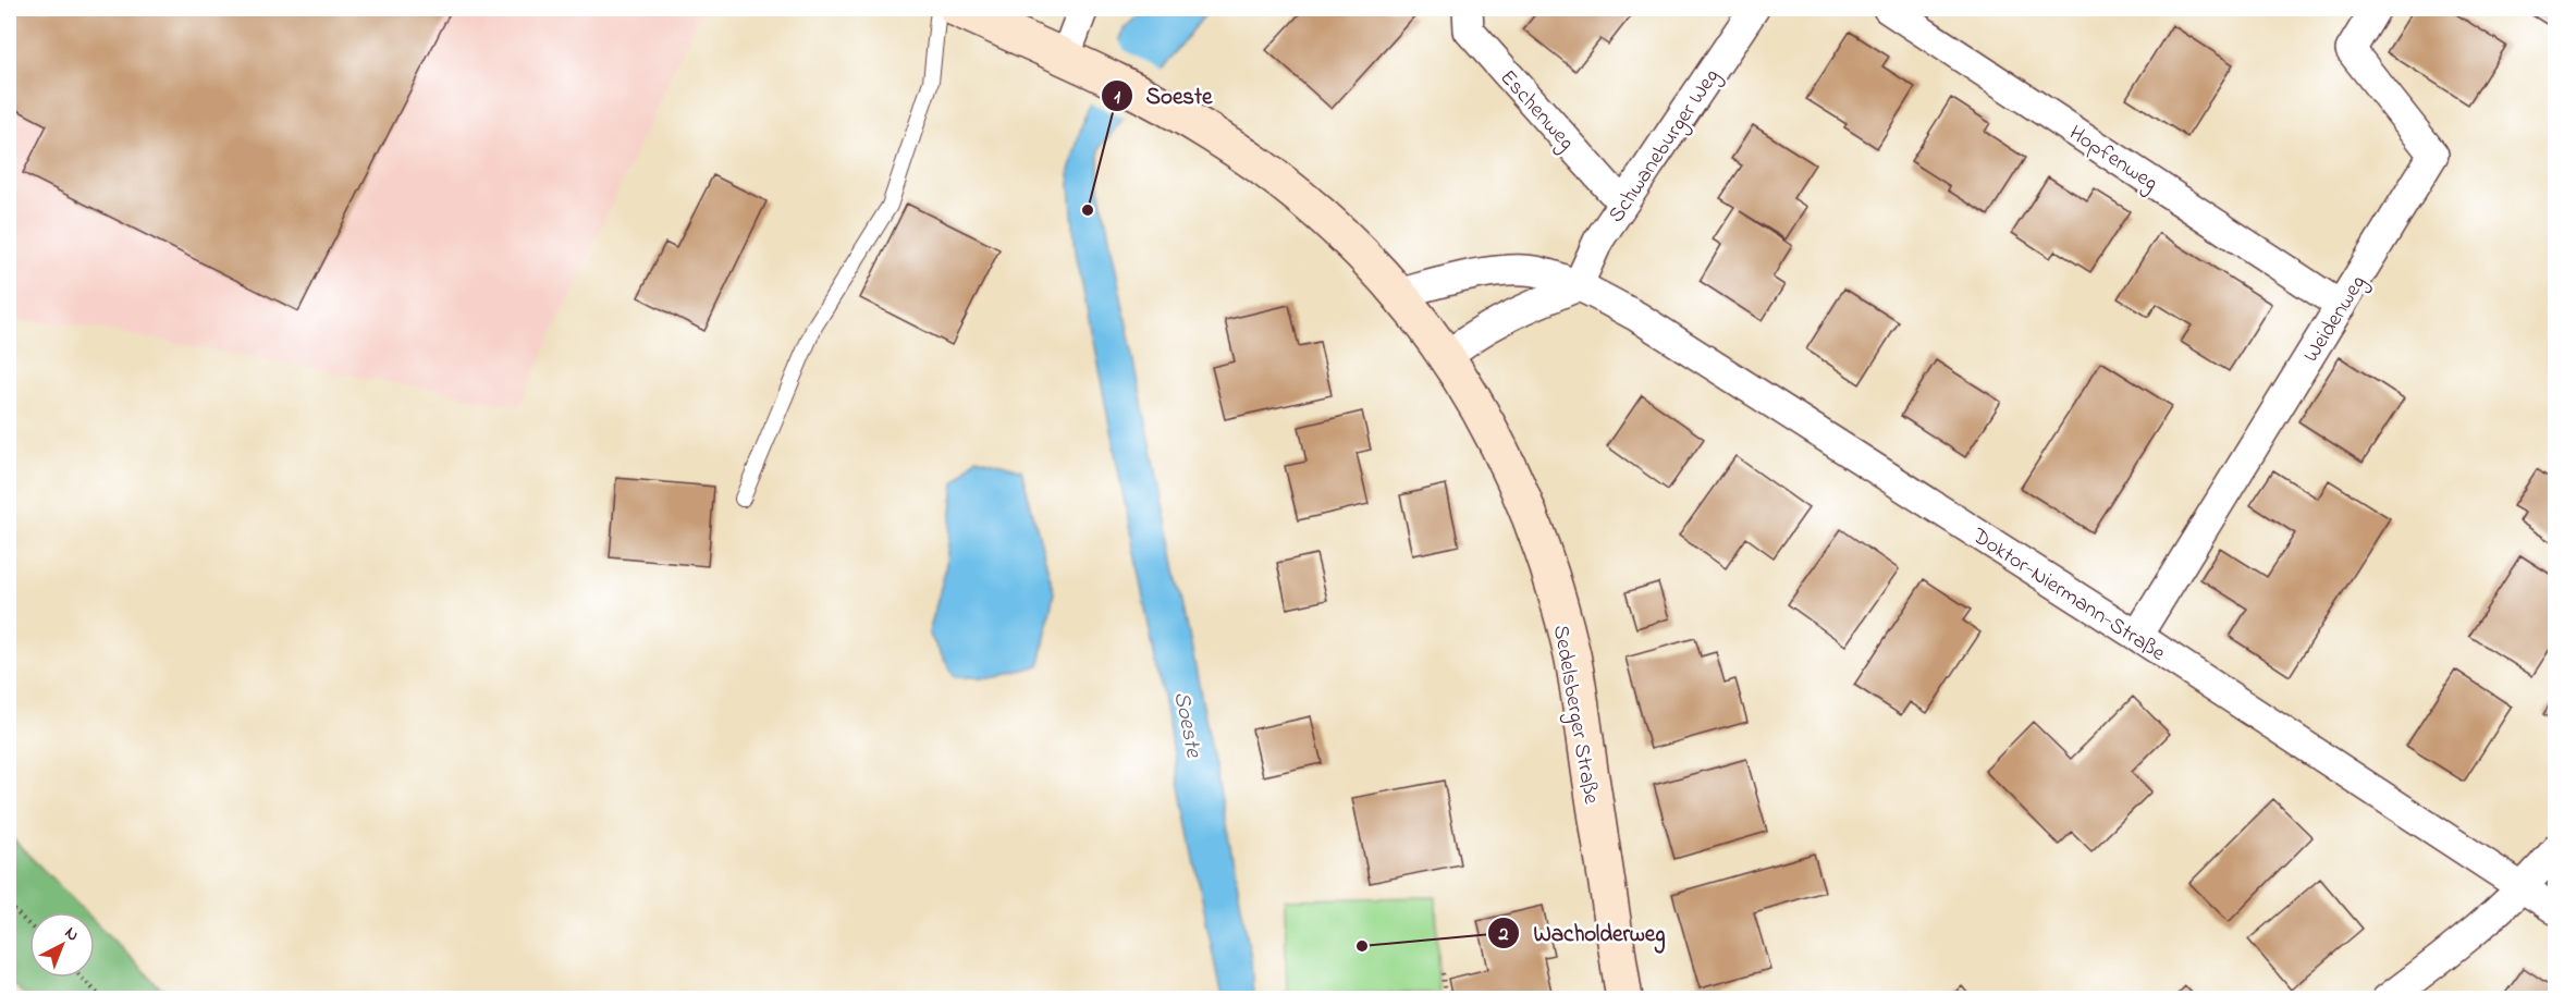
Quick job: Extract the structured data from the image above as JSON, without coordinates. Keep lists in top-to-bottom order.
{
  "streets": {
    "street": [
      "Eschenweg",
      "Schwaneburger Weg",
      "Hopfenweg",
      "Weidenweg",
      "Doktor-Niermann-Straße",
      "Sedelsberger Straße"
    ]
  },
  "crossings": [
    ["Eschenweg", "Schwaneburger Weg"],
    ["Schwaneburger Weg", "Doktor-Niermann-Straße"],
    ["Hopfenweg", "Weidenweg"],
    ["Weidenweg", "Doktor-Niermann-Straße"],
    ["Doktor-Niermann-Straße", "Sedelsberger Straße"]
  ],
  "water": ["Soeste"],
  "places": ["Soeste", "Wacholderweg"],
  "north": "top right"
}
